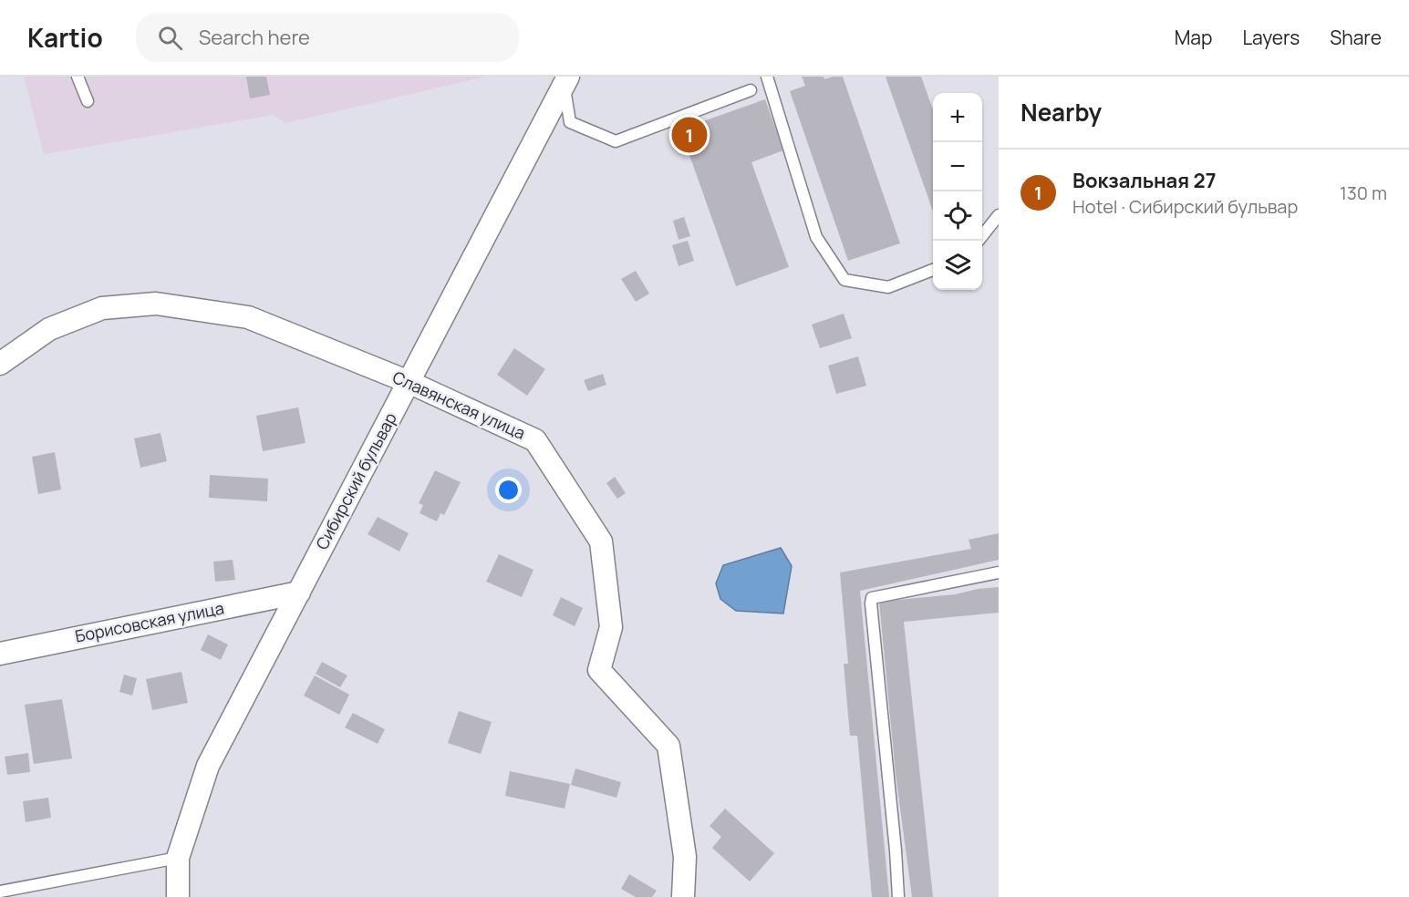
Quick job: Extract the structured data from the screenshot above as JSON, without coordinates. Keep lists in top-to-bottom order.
{
  "streets": {
    "street": ["Славянская улица", "Сибирский бульвар", "Борисовская улица"]
  },
  "crossings": [
    ["Славянская улица", "Сибирский бульвар"],
    ["Сибирский бульвар", "Борисовская улица"]
  ],
  "page": {
    "header": "Kartio",
    "search": "Search here",
    "nav": ["Map", "Layers", "Share"],
    "heading": "Nearby",
    "map_buttons": ["+", "−"],
    "pins": "1",
    "list": [
      {
        "mark": "1",
        "name": "Вокзальная 27",
        "note": "Hotel · Сибирский бульвар",
        "value": "130 m"
      }
    ]
  }
}
